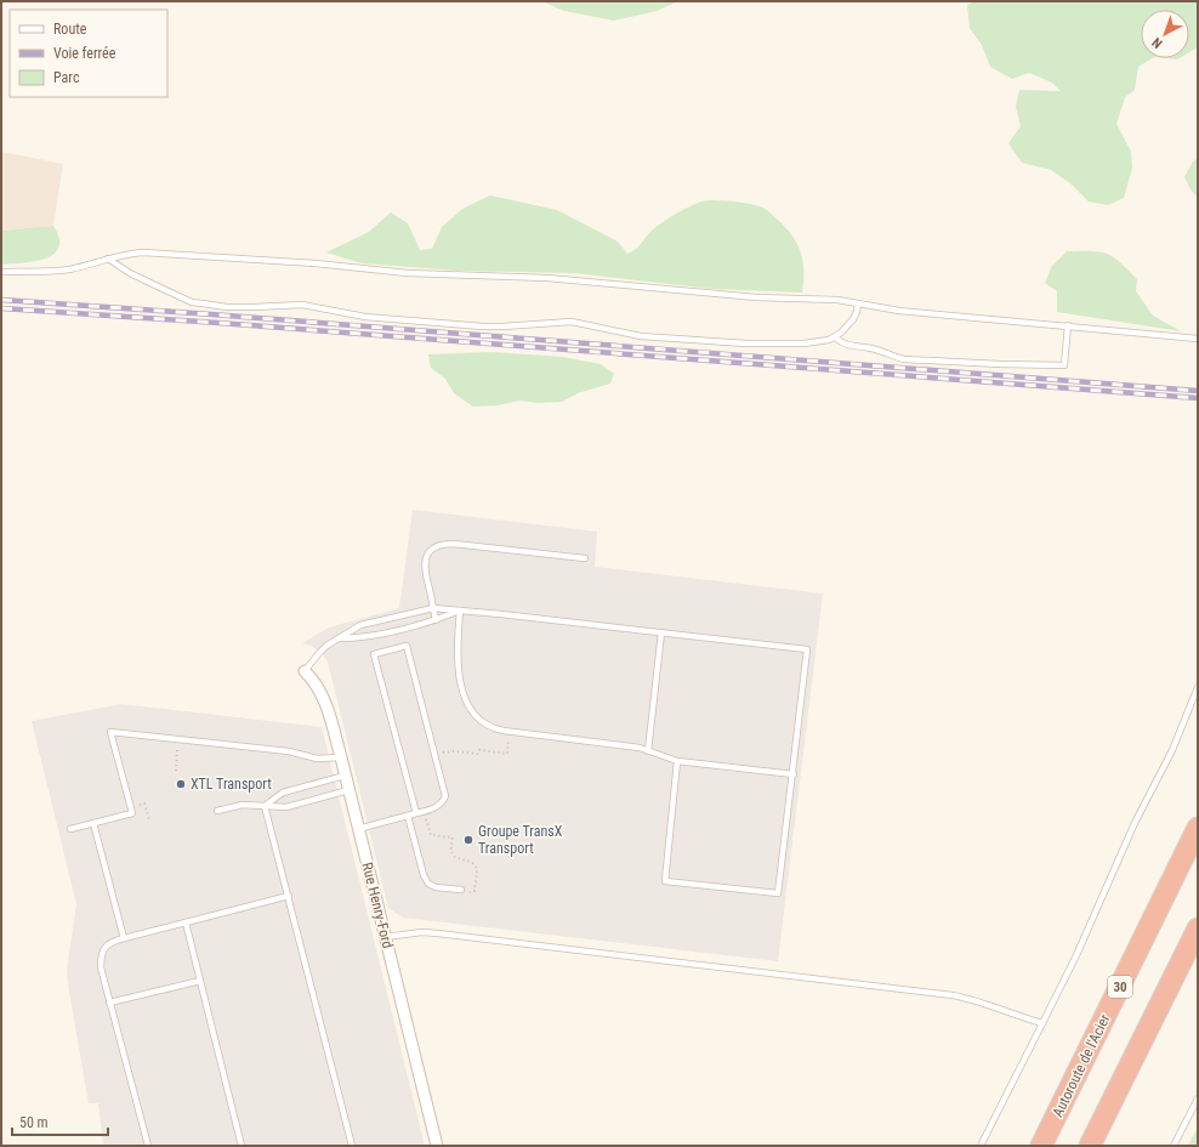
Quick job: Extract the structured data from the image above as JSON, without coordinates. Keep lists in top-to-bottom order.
{
  "streets": {
    "highway": ["30", "Autoroute de l'Acier"],
    "street": ["Rue Henry-Ford"]
  },
  "places": ["XTL Transport", "Groupe TransX Transport"],
  "legend": ["Route", "Voie ferrée", "Parc"],
  "scale_bar": "50 m",
  "north": "bottom left"
}
